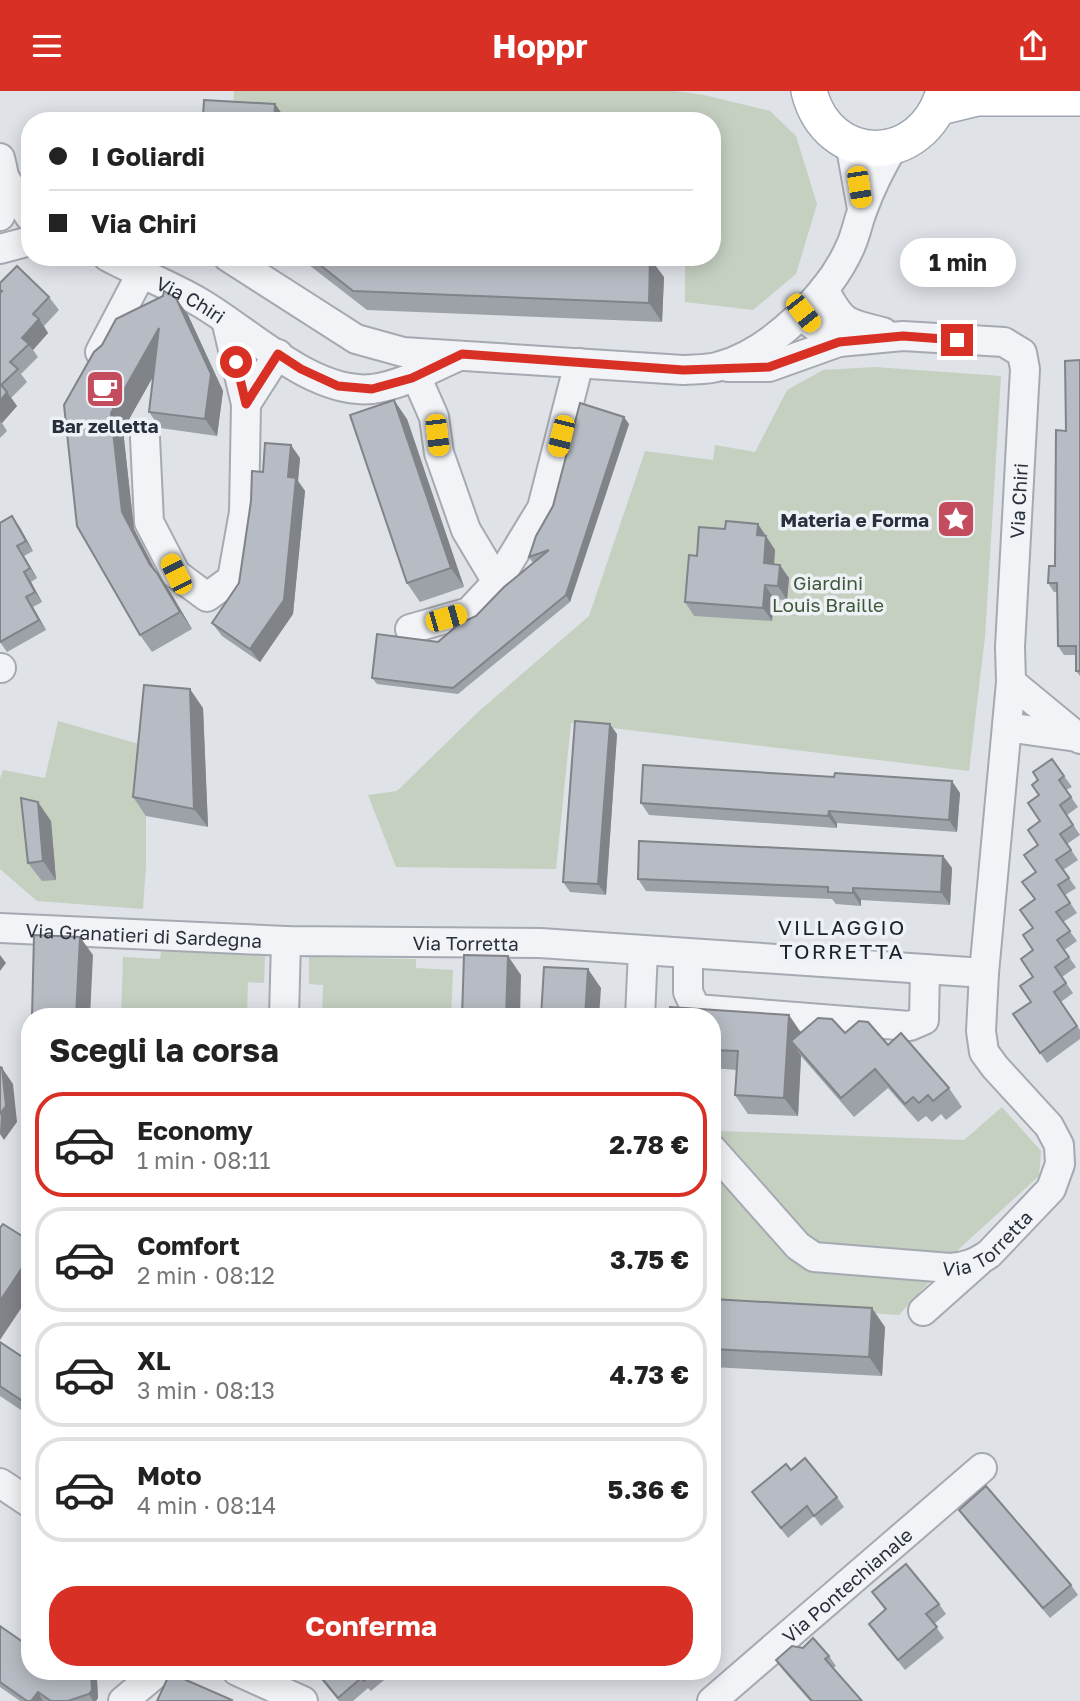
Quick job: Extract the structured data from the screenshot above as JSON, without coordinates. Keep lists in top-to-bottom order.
{
  "streets": {
    "street": [
      "Via Chiri",
      "Via Granatieri di Sardegna",
      "Via Torretta",
      "Via Pontechianale"
    ]
  },
  "crossings": [
    ["Via Chiri", "Via Torretta"],
    ["Via Granatieri di Sardegna", "Via Torretta"]
  ],
  "districts": ["VILLAGGIO TORRETTA"],
  "parks": ["Giardini Louis Braille"],
  "places": {
    "cafe": ["Bar zelletta"],
    "place": ["Materia e Forma"]
  },
  "page": {
    "header": "Hoppr",
    "banner": ["I Goliardi", "Via Chiri"],
    "bubble": "1 min",
    "heading": "Scegli la corsa",
    "list": [
      {
        "name": "Economy",
        "note": "1 min · 08:11",
        "value": "2.78 €"
      },
      {
        "name": "Comfort",
        "note": "2 min · 08:12",
        "value": "3.75 €"
      },
      {
        "name": "XL",
        "note": "3 min · 08:13",
        "value": "4.73 €"
      },
      {
        "name": "Moto",
        "note": "4 min · 08:14",
        "value": "5.36 €"
      }
    ],
    "buttons": "Conferma"
  }
}
